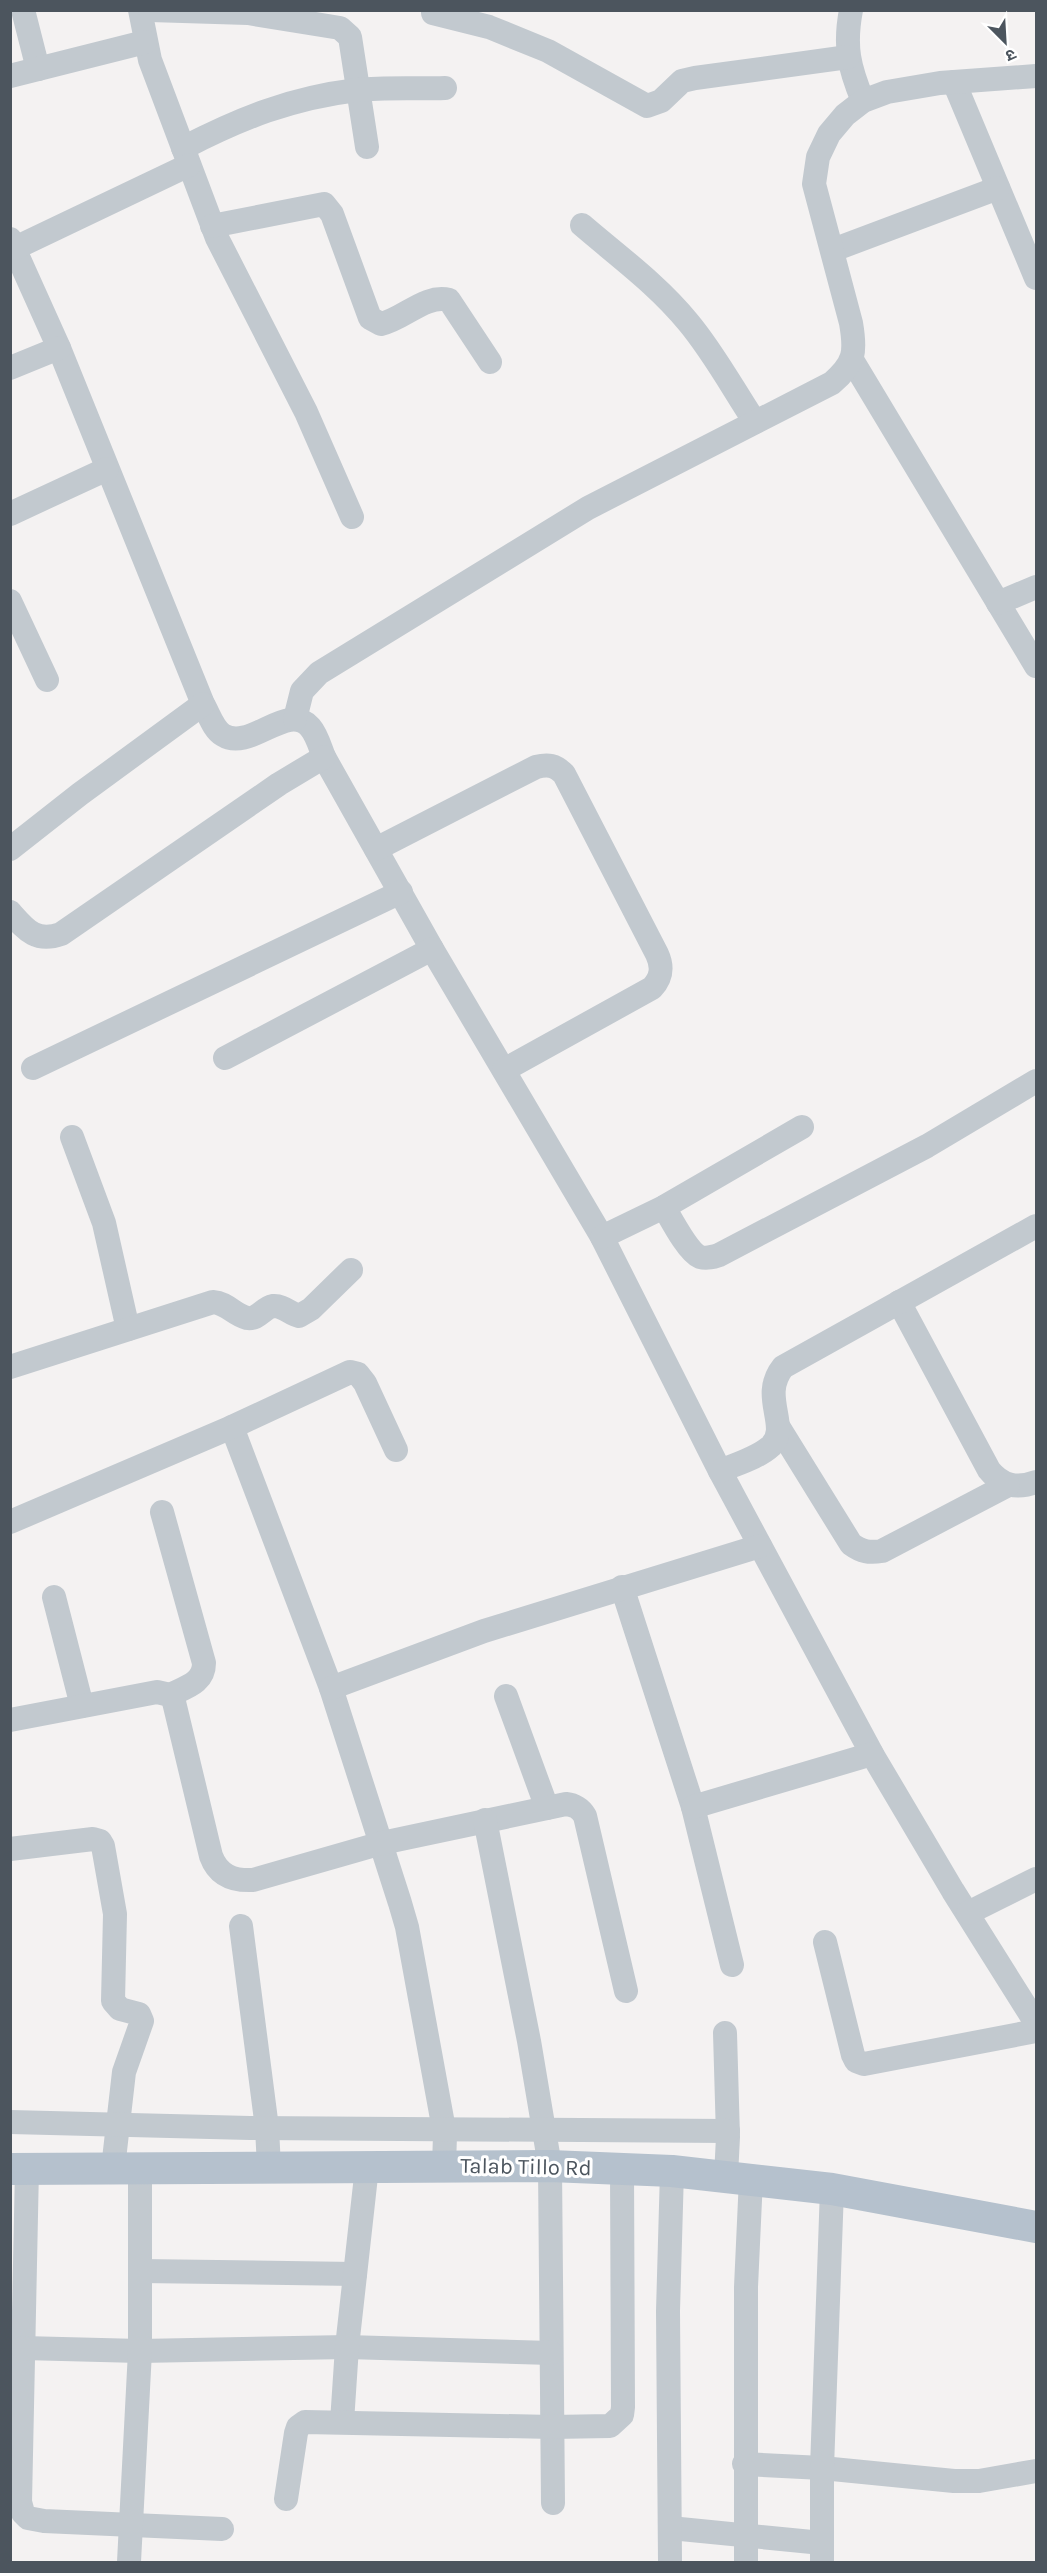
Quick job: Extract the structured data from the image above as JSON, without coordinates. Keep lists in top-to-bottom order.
{
  "streets": {
    "main road": ["Talab Tillo Rd"]
  },
  "north": "bottom right"
}
